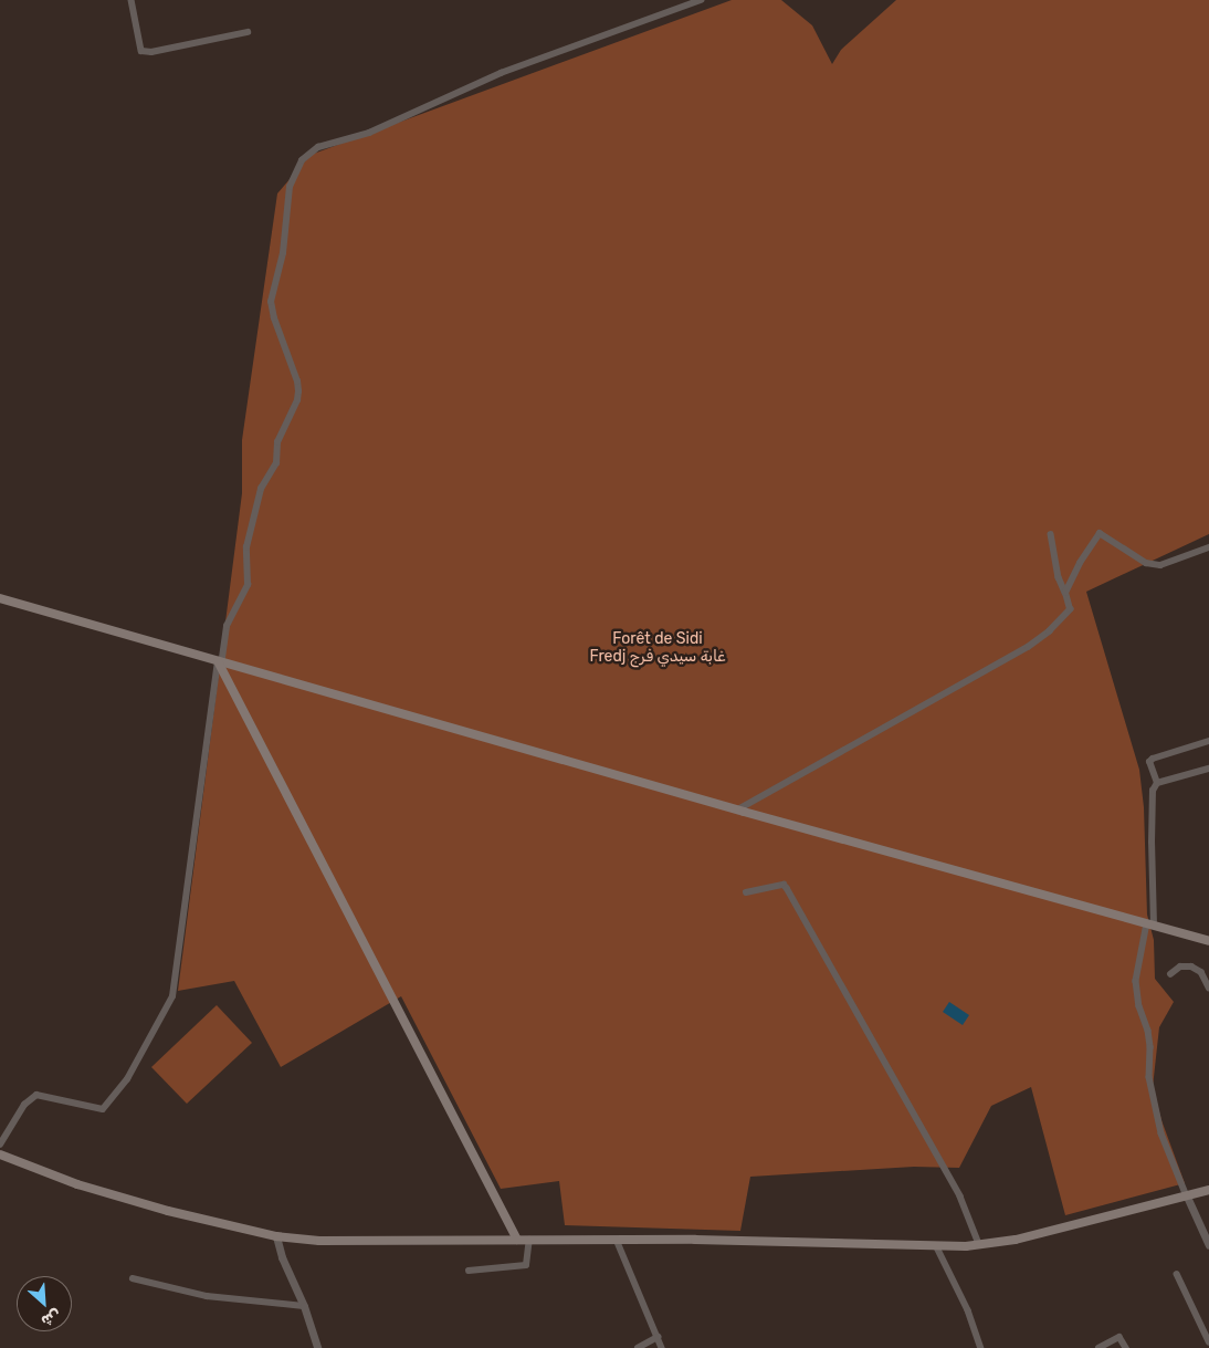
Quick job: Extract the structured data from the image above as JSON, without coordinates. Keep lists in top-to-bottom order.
{
  "parks": ["Forêt de Sidi Fredj غابة سيدي فرج"],
  "north": "bottom right"
}
